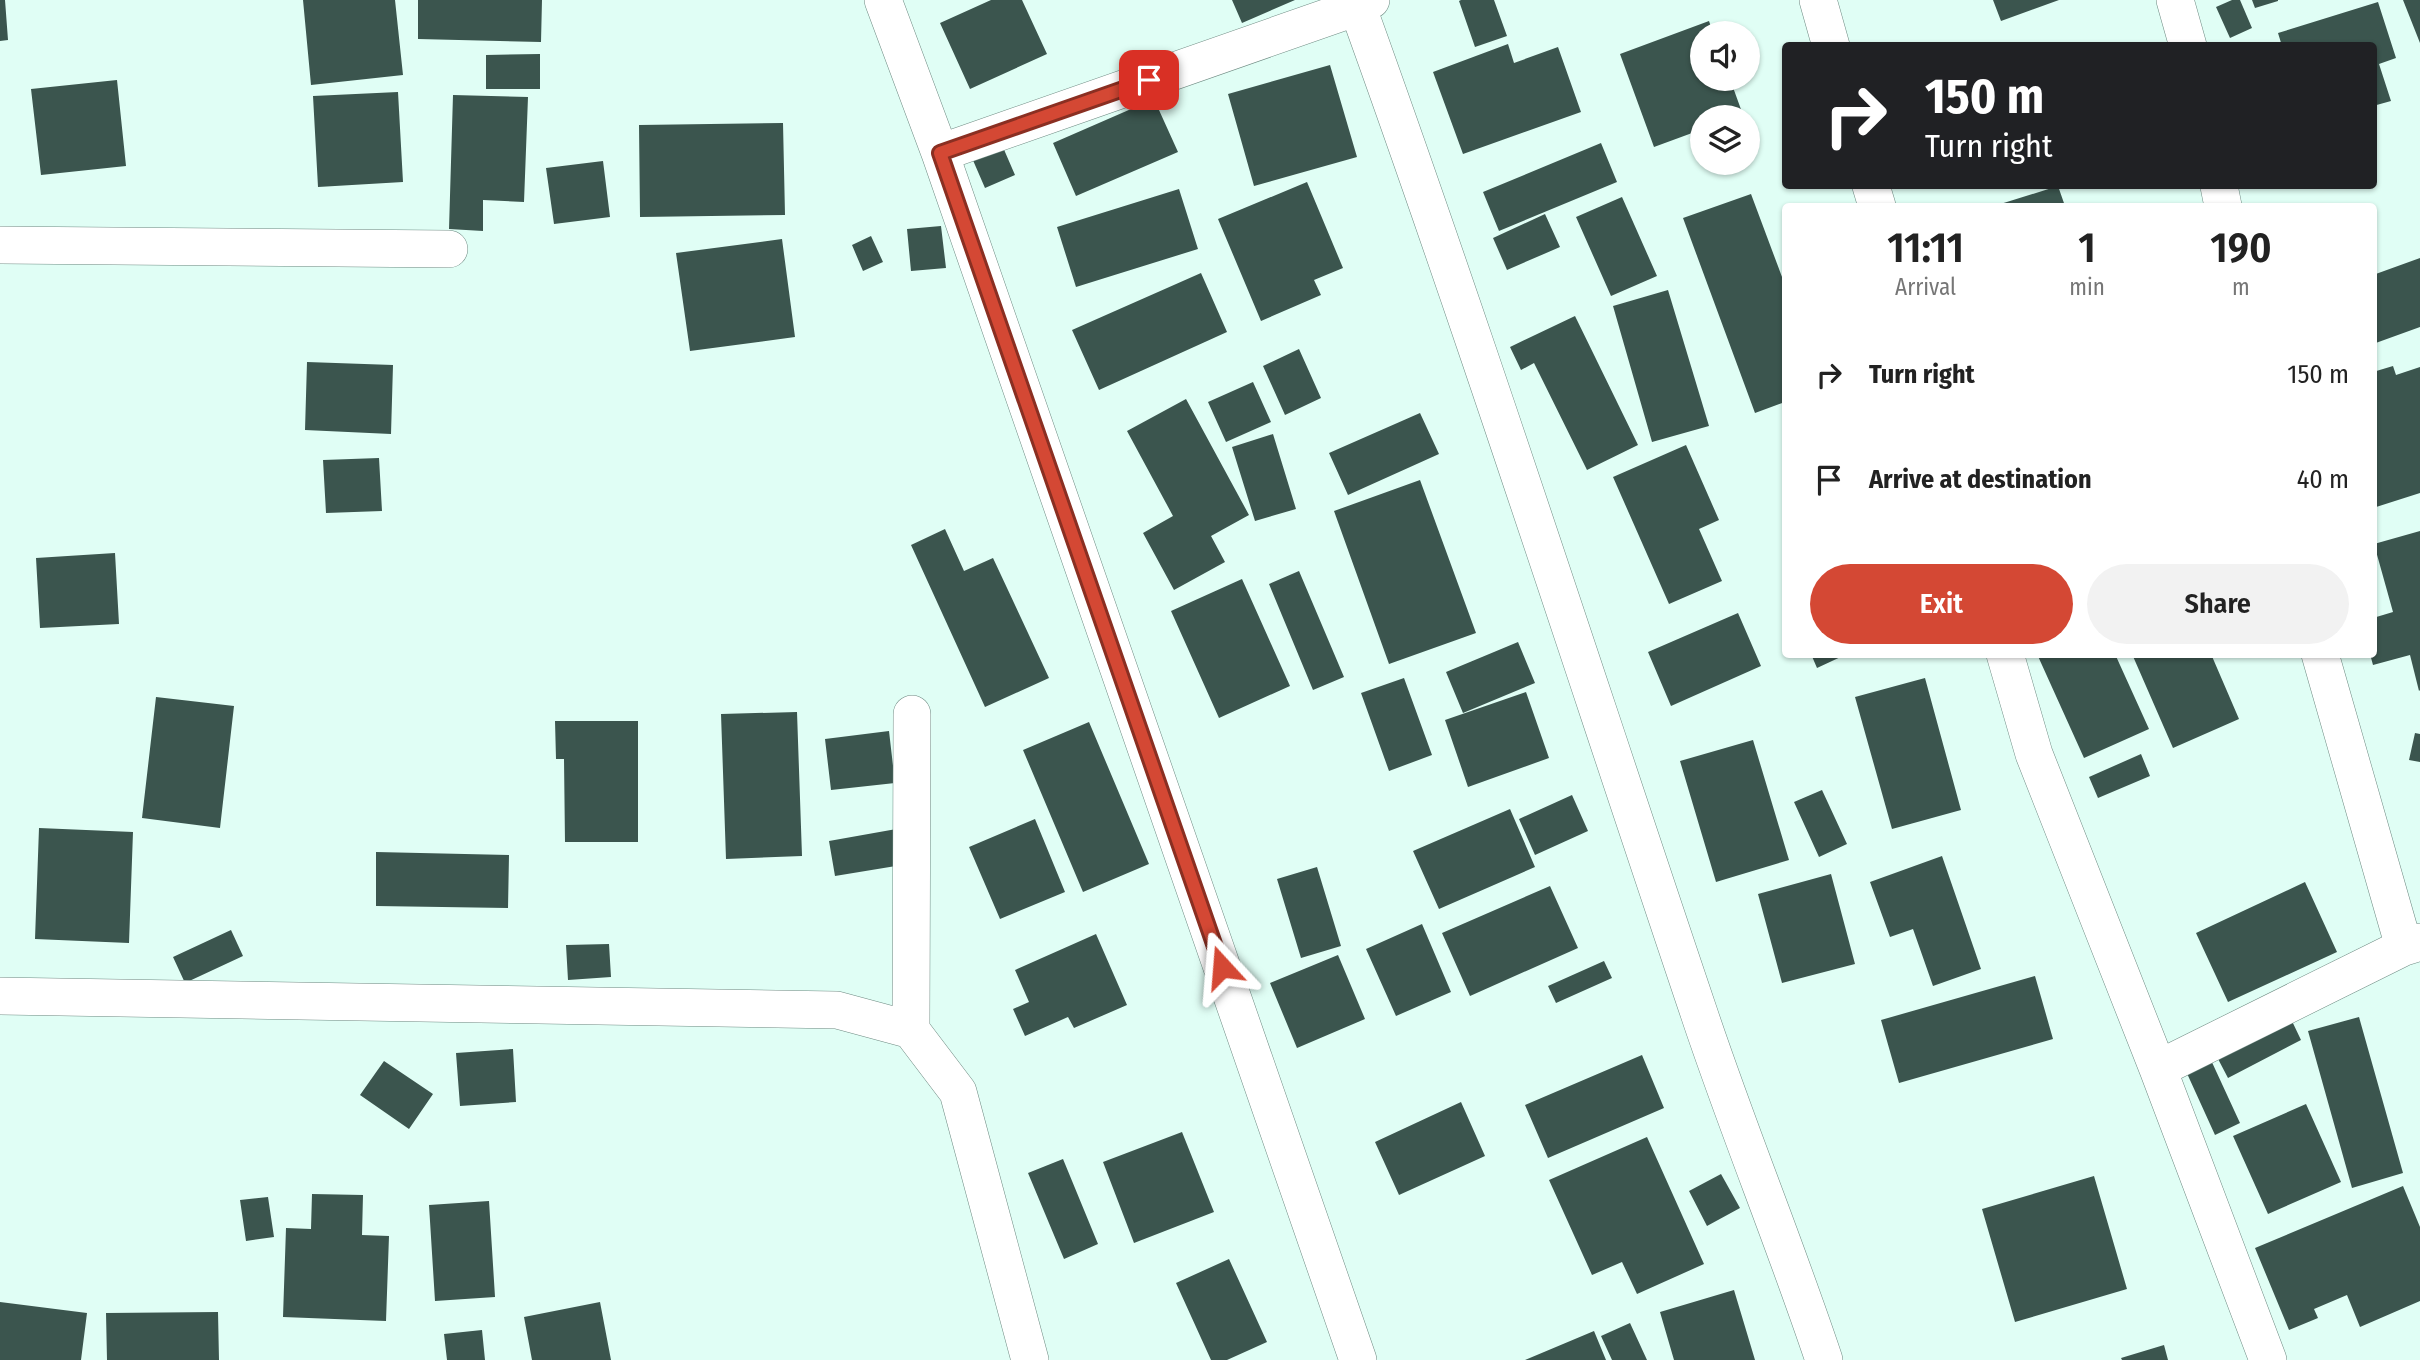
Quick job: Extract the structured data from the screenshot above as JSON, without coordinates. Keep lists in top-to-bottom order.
{
  "page": {
    "turn": ["150 m", "Turn right"],
    "eta": [
      "11:11",
      "Arrival",
      "1",
      "min",
      "190",
      "m"
    ],
    "list": [
      {
        "name": "Turn right",
        "value": "150 m"
      },
      {
        "name": "Arrive at destination",
        "value": "40 m"
      }
    ],
    "buttons": ["Exit", "Share"]
  }
}
